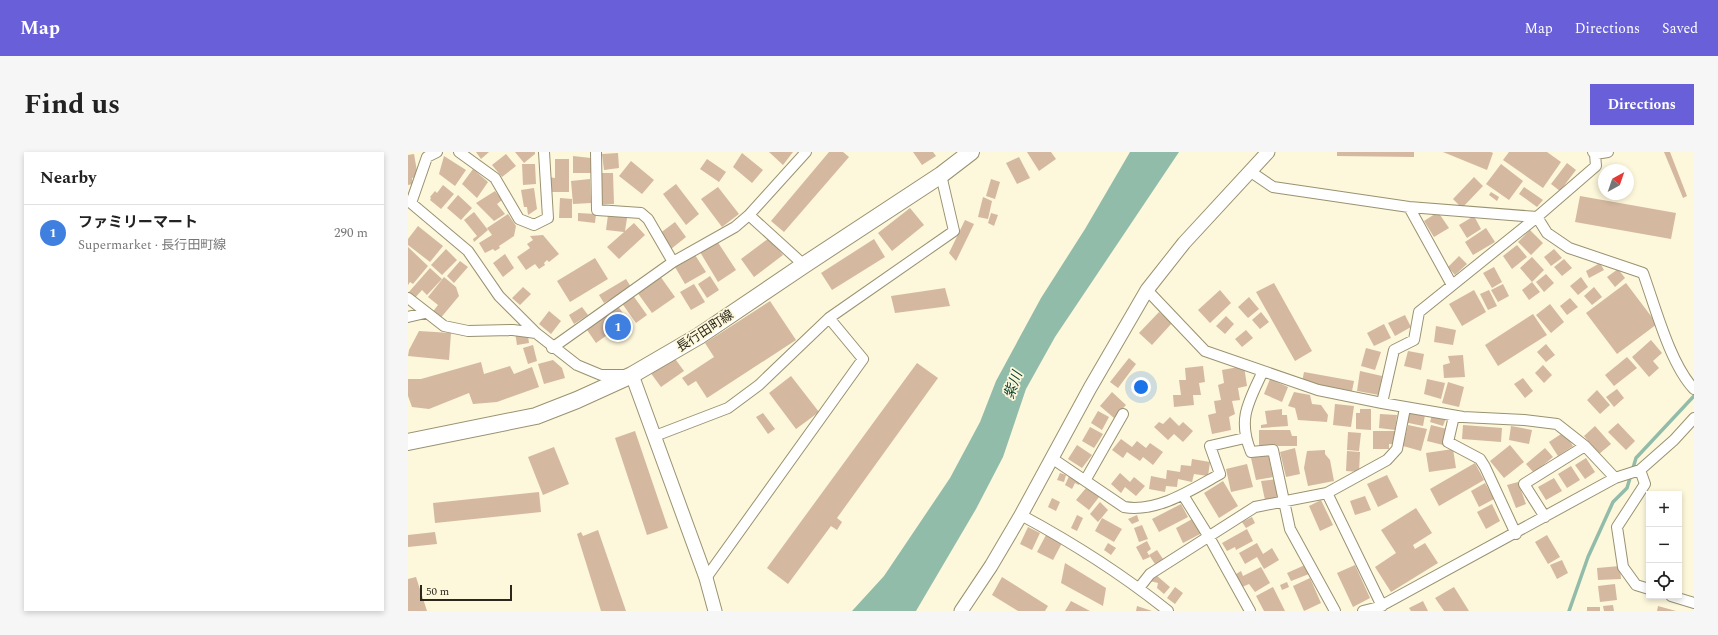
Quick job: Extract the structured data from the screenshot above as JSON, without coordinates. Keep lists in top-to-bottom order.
{
  "streets": {
    "main road": ["長行田町線"]
  },
  "water": ["紫川"],
  "scale_bar": "50 m",
  "north": "top right",
  "page": {
    "header": "Map",
    "nav": ["Map", "Directions", "Saved"],
    "title": "Find us",
    "buttons": "Directions",
    "heading": "Nearby",
    "list": [
      {
        "mark": "1",
        "name": "ファミリーマート",
        "note": "Supermarket · 長行田町線",
        "value": "290 m"
      }
    ],
    "pins": "1",
    "map_buttons": ["+", "−"],
    "scale": "50 m"
  }
}
